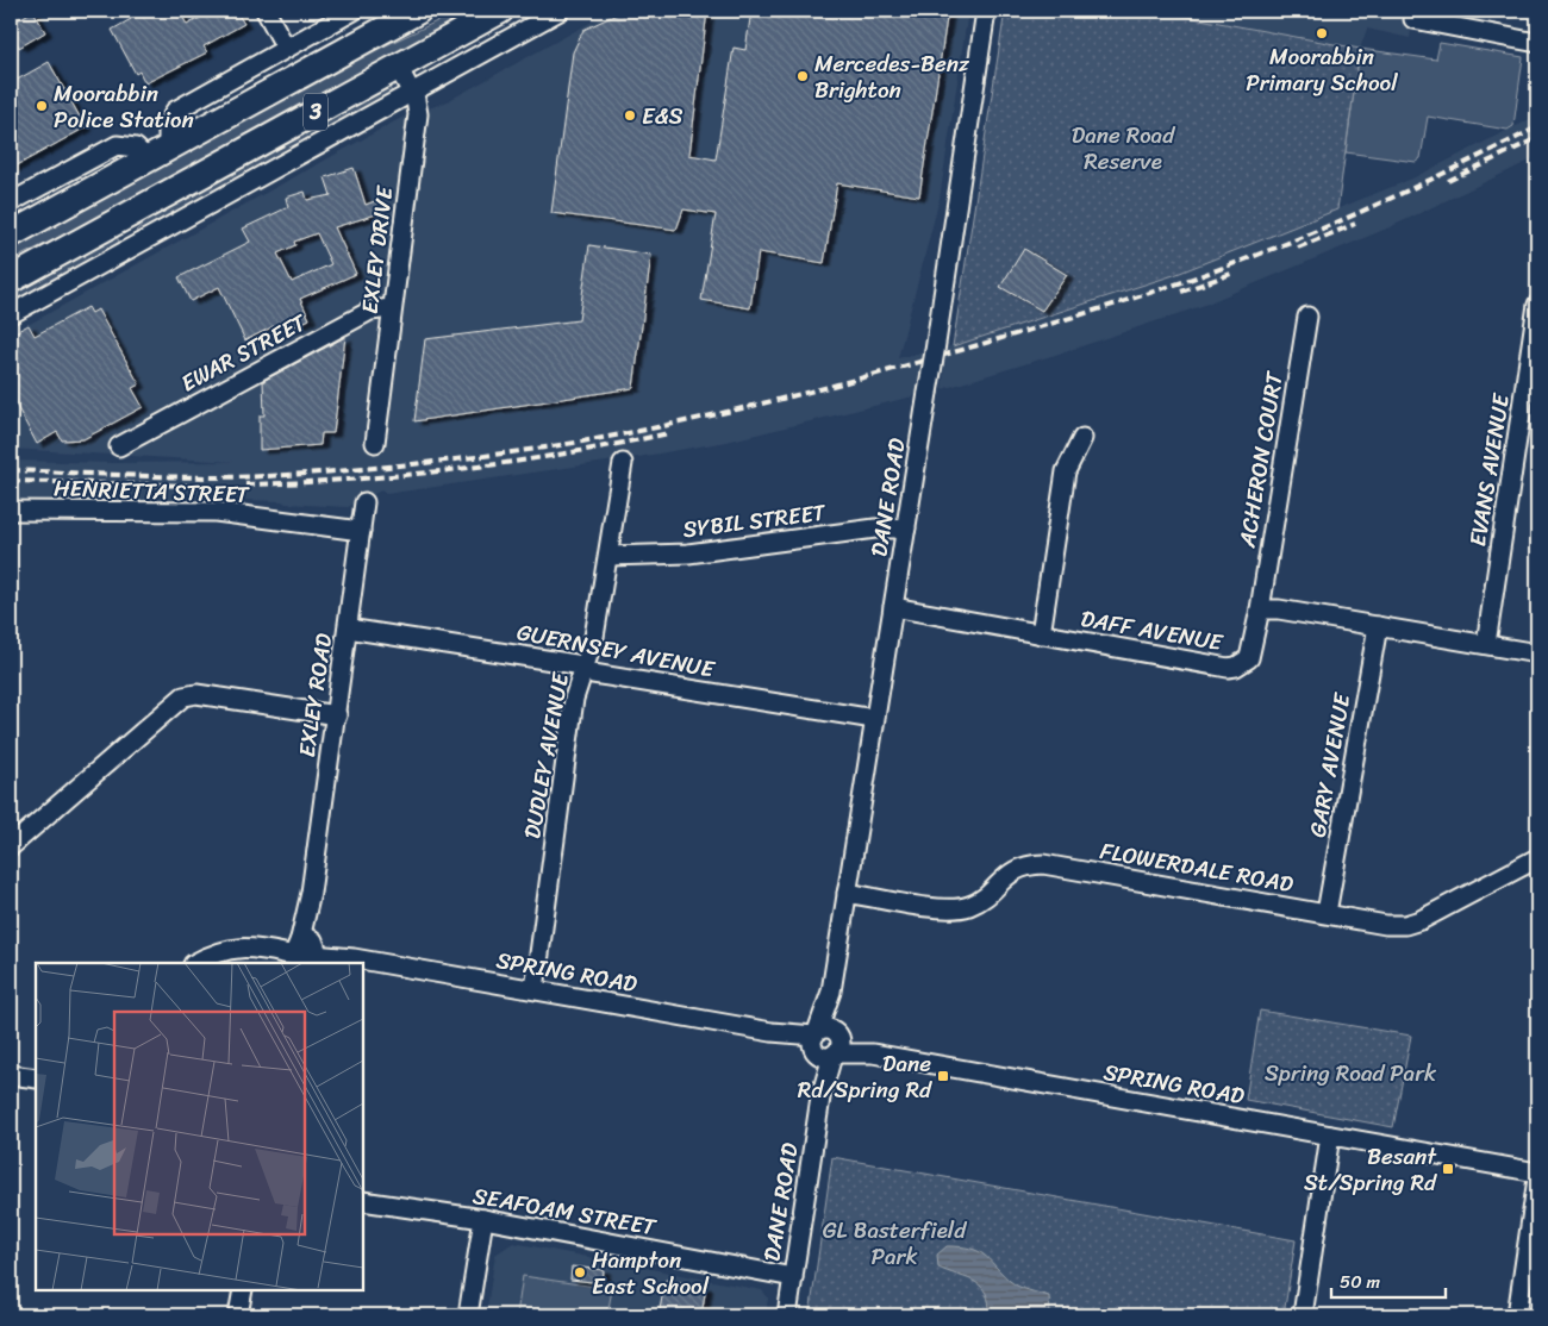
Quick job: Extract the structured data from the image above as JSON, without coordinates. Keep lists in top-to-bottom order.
{
  "streets": {
    "highway": ["3"],
    "street": [
      "EXLEY DRIVE",
      "EWAR STREET",
      "ACHERON COURT",
      "EVANS AVENUE",
      "HENRIETTA STREET",
      "DANE ROAD",
      "SYBIL STREET",
      "DAFF AVENUE",
      "GUERNSEY AVENUE",
      "EXLEY ROAD",
      "DUDLEY AVENUE",
      "GARY AVENUE",
      "FLOWERDALE ROAD",
      "SPRING ROAD",
      "SEAFOAM STREET"
    ]
  },
  "crossings": [
    ["3", "EXLEY DRIVE"],
    ["EXLEY DRIVE", "EWAR STREET"],
    ["ACHERON COURT", "DAFF AVENUE"],
    ["HENRIETTA STREET", "EXLEY ROAD"],
    ["DANE ROAD", "SYBIL STREET"],
    ["DANE ROAD", "DAFF AVENUE"],
    ["DANE ROAD", "GUERNSEY AVENUE"],
    ["DANE ROAD", "FLOWERDALE ROAD"],
    ["DANE ROAD", "SPRING ROAD"],
    ["DANE ROAD", "SEAFOAM STREET"],
    ["SYBIL STREET", "DUDLEY AVENUE"],
    ["GUERNSEY AVENUE", "EXLEY ROAD"],
    ["GUERNSEY AVENUE", "DUDLEY AVENUE"],
    ["EXLEY ROAD", "SPRING ROAD"],
    ["DUDLEY AVENUE", "SPRING ROAD"],
    ["GARY AVENUE", "FLOWERDALE ROAD"]
  ],
  "parks": ["Dane Road Reserve", "Spring Road Park", "GL Basterfield Park"],
  "places": {
    "other": [
      "Moorabbin Primary School",
      "Mercedes-Benz Brighton",
      "Moorabbin Police Station",
      "E&S",
      "Hampton East School"
    ],
    "transit": ["Dane Rd/Spring Rd", "Besant St/Spring Rd"]
  },
  "scale_bar": "50 m"
}
